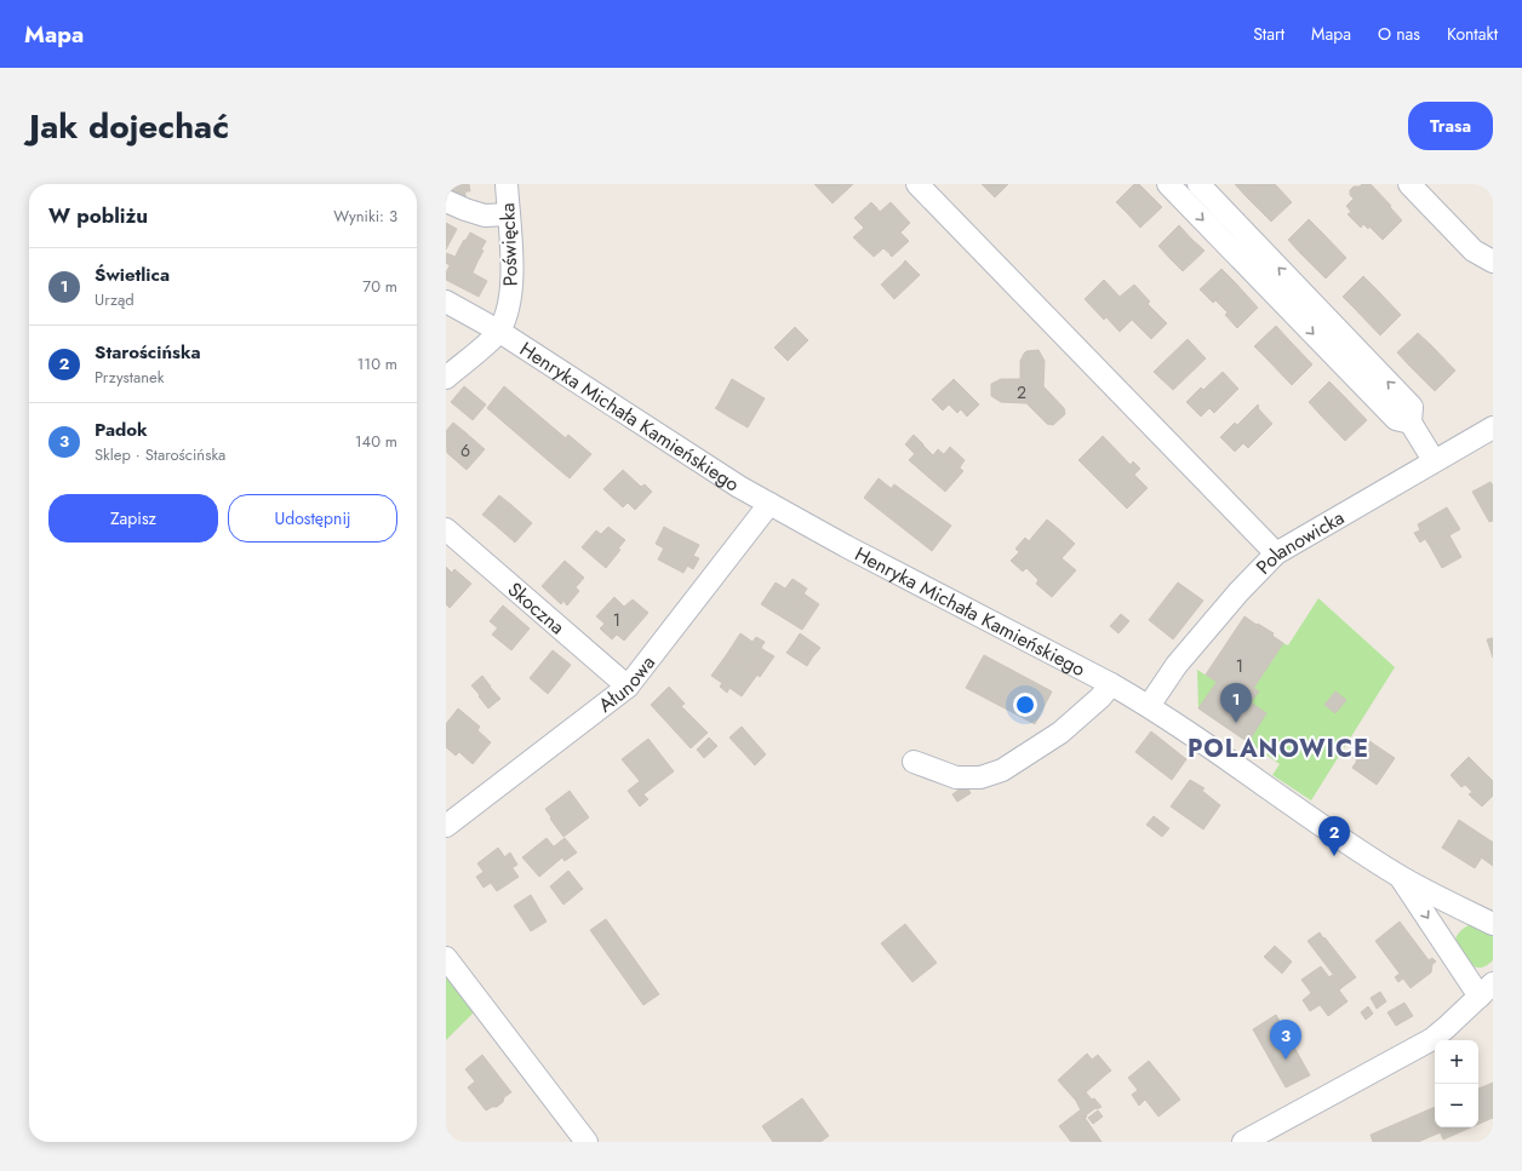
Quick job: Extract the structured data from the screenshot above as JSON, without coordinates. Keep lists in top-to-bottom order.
{
  "streets": {
    "street": [
      "Poświęcka",
      "Henryka Michała Kamieńskiego",
      "Polanowicka",
      "Skoczna",
      "Ałunowa"
    ]
  },
  "crossings": [
    ["Poświęcka", "Henryka Michała Kamieńskiego"],
    ["Henryka Michała Kamieńskiego", "Polanowicka"],
    ["Henryka Michała Kamieńskiego", "Ałunowa"],
    ["Skoczna", "Ałunowa"]
  ],
  "districts": ["POLANOWICE"],
  "house_numbers": [
    "2",
    "6",
    "1",
    "1"
  ],
  "page": {
    "header": "Mapa",
    "nav": [
      "Start",
      "Mapa",
      "O nas",
      "Kontakt"
    ],
    "title": "Jak dojechać",
    "buttons": [
      "Trasa",
      ["Zapisz", "Udostępnij"]
    ],
    "heading": ["W pobliżu", "Wyniki: 3"],
    "list": [
      {
        "mark": "1",
        "name": "Świetlica",
        "note": "Urząd",
        "value": "70 m"
      },
      {
        "mark": "2",
        "name": "Starościńska",
        "note": "Przystanek",
        "value": "110 m"
      },
      {
        "mark": "3",
        "name": "Padok",
        "note": "Sklep · Starościńska",
        "value": "140 m"
      }
    ],
    "pins": ["1", "2", "3"],
    "map_buttons": ["+", "−"]
  }
}
